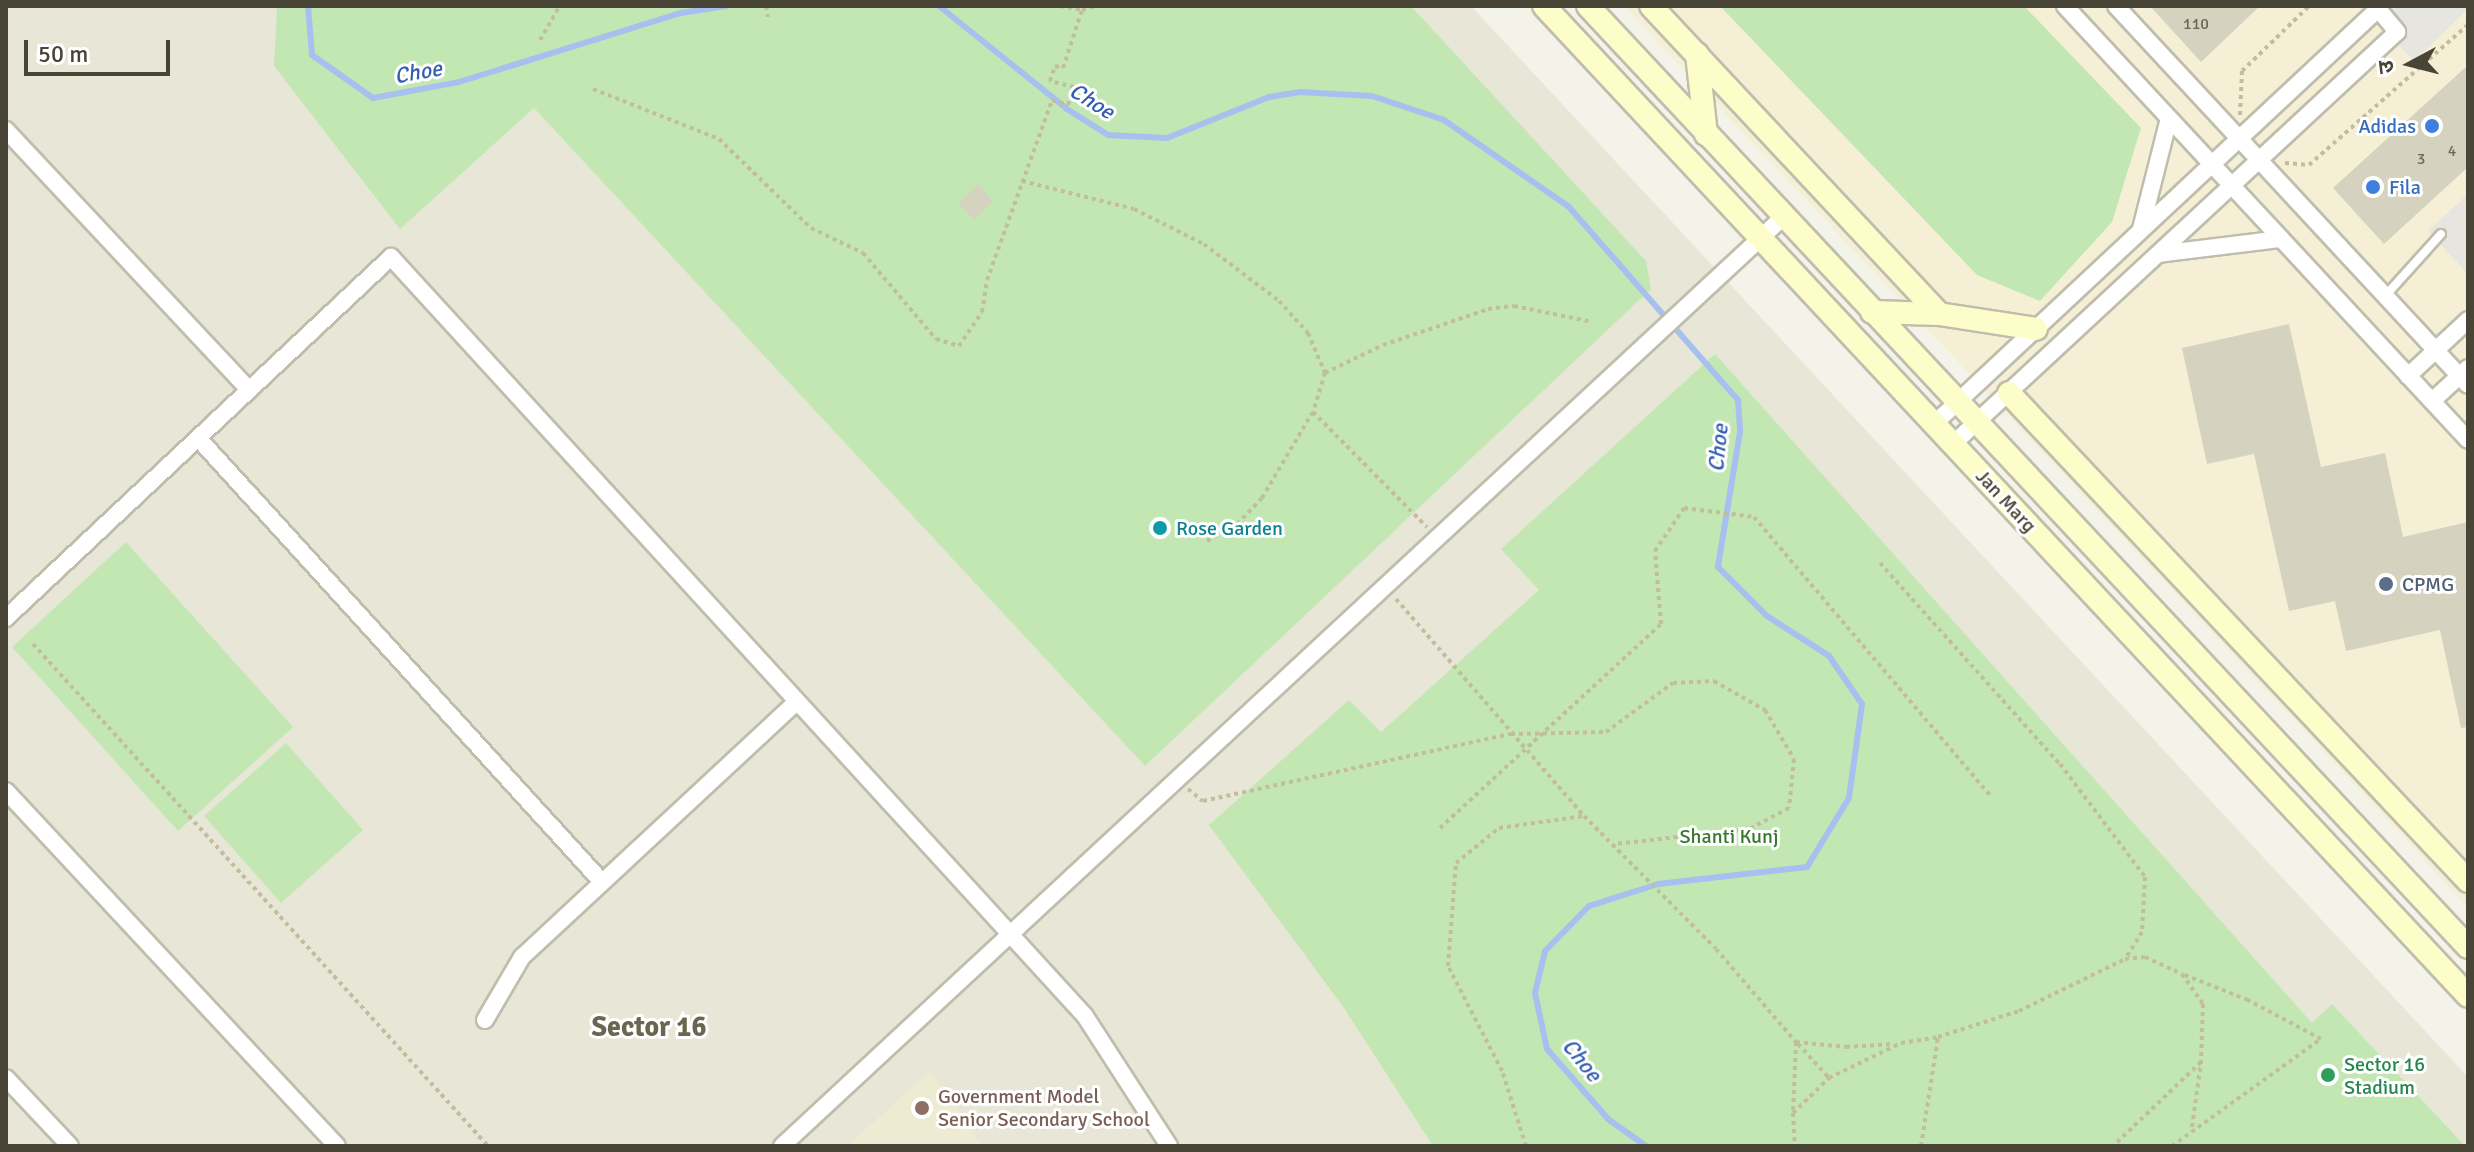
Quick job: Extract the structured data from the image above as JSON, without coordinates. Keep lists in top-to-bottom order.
{
  "streets": {
    "main road": ["Jan Marg"]
  },
  "districts": ["Sector 16"],
  "water": ["Choe"],
  "parks": ["Shanti Kunj"],
  "places": [
    "Adidas",
    "Fila",
    "Rose Garden",
    "CPMG",
    "Sector 16 Stadium",
    "Government Model Senior Secondary School"
  ],
  "house_numbers": ["110", "4", "3"],
  "scale_bar": "50 m",
  "north": "left"
}
